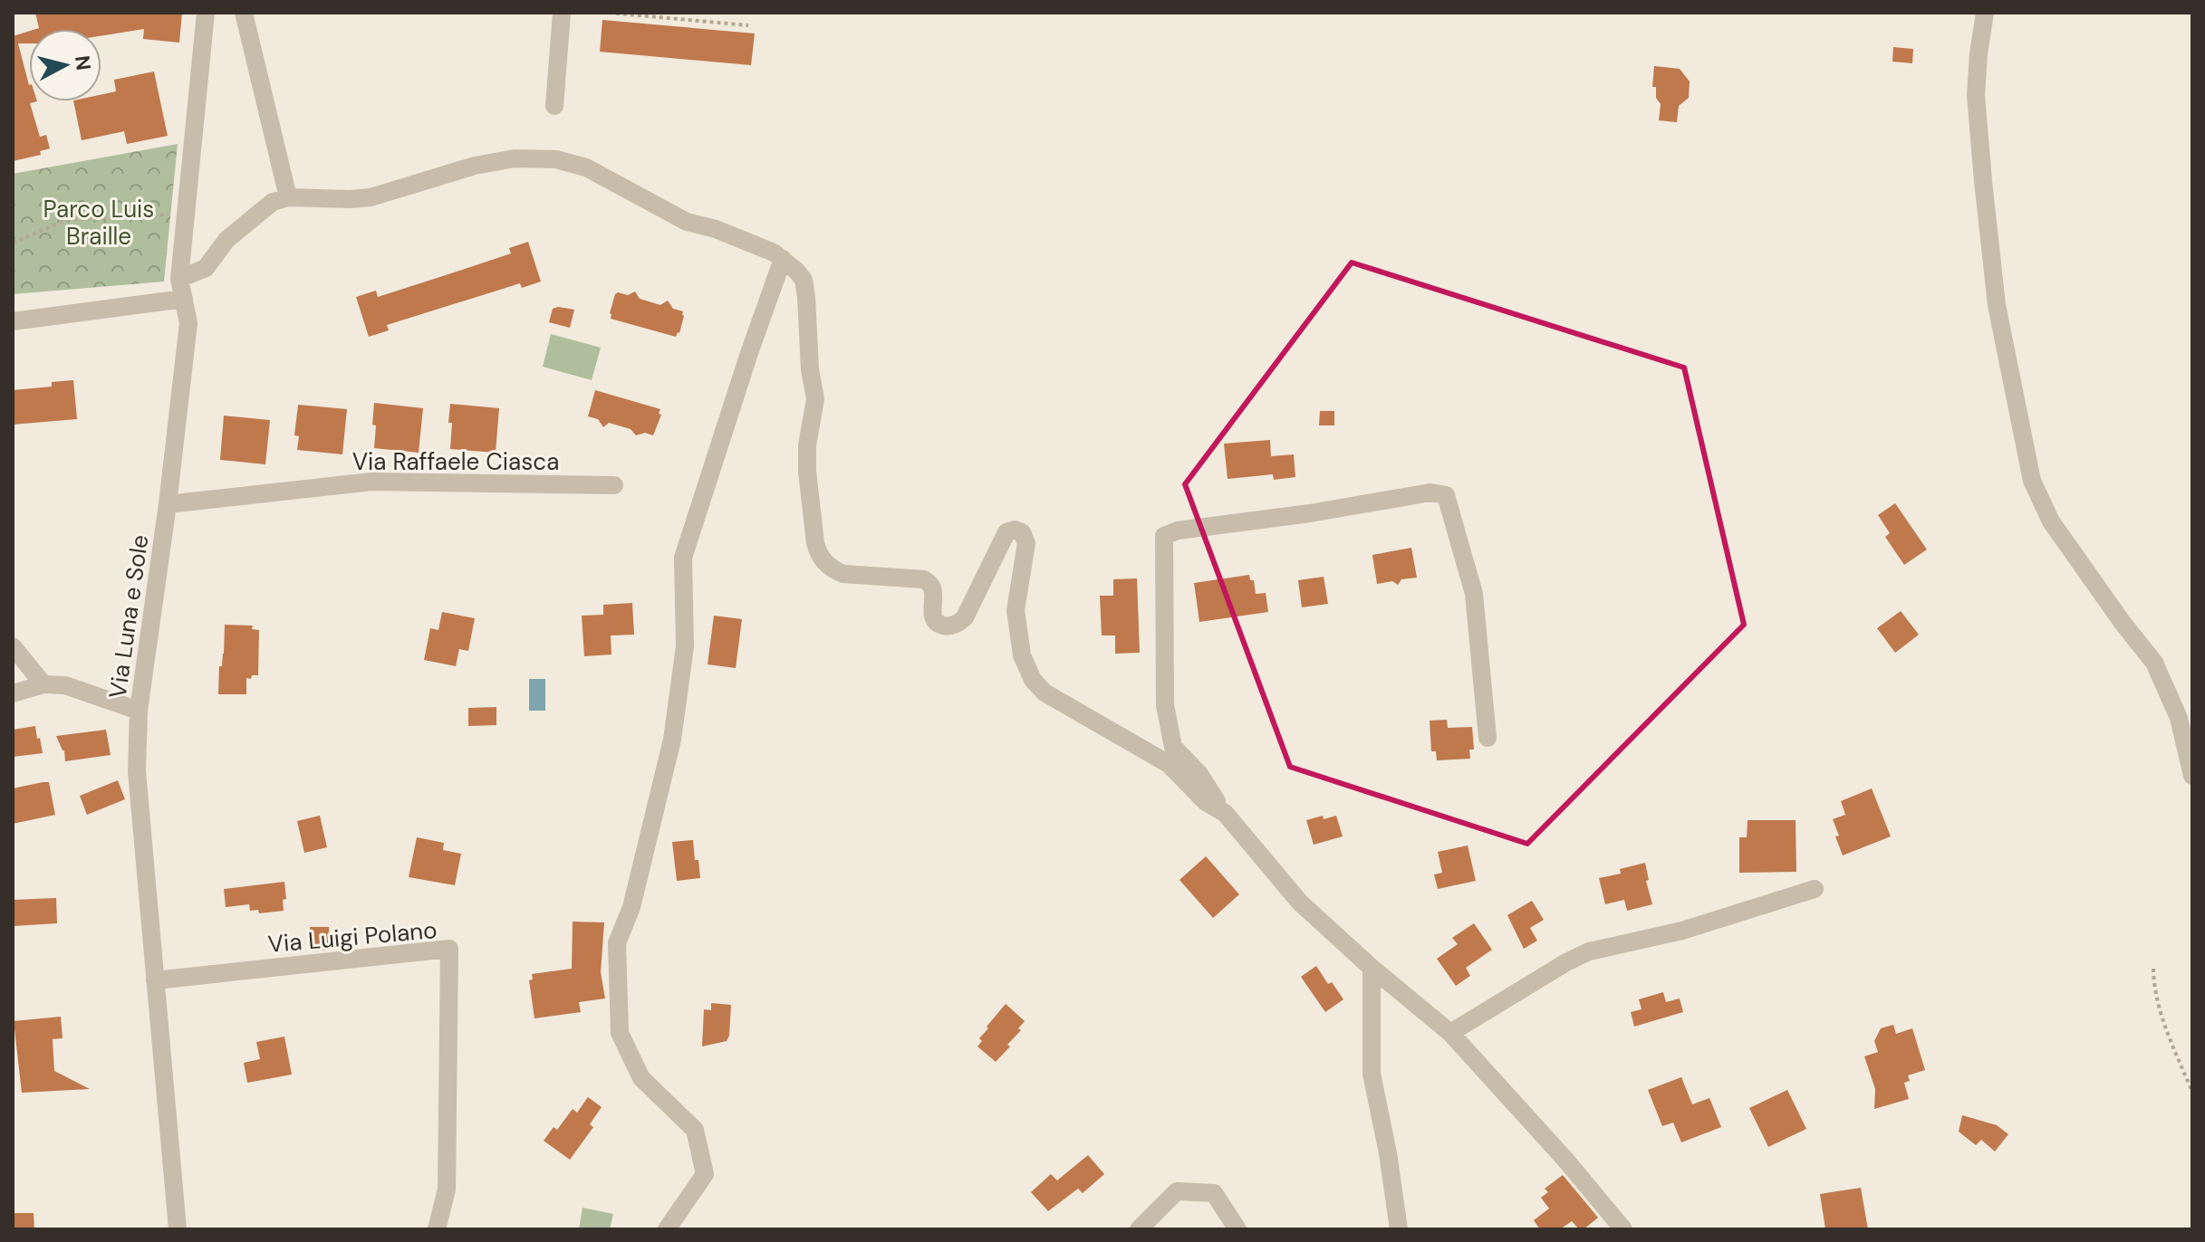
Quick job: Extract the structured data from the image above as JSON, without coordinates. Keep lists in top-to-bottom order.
{
  "streets": {
    "street": ["Via Raffaele Ciasca", "Via Luna e Sole", "Via Luigi Polano"]
  },
  "crossings": [
    ["Via Raffaele Ciasca", "Via Luna e Sole"],
    ["Via Luna e Sole", "Via Luigi Polano"]
  ],
  "parks": ["Parco Luis Braille"],
  "north": "right"
}
